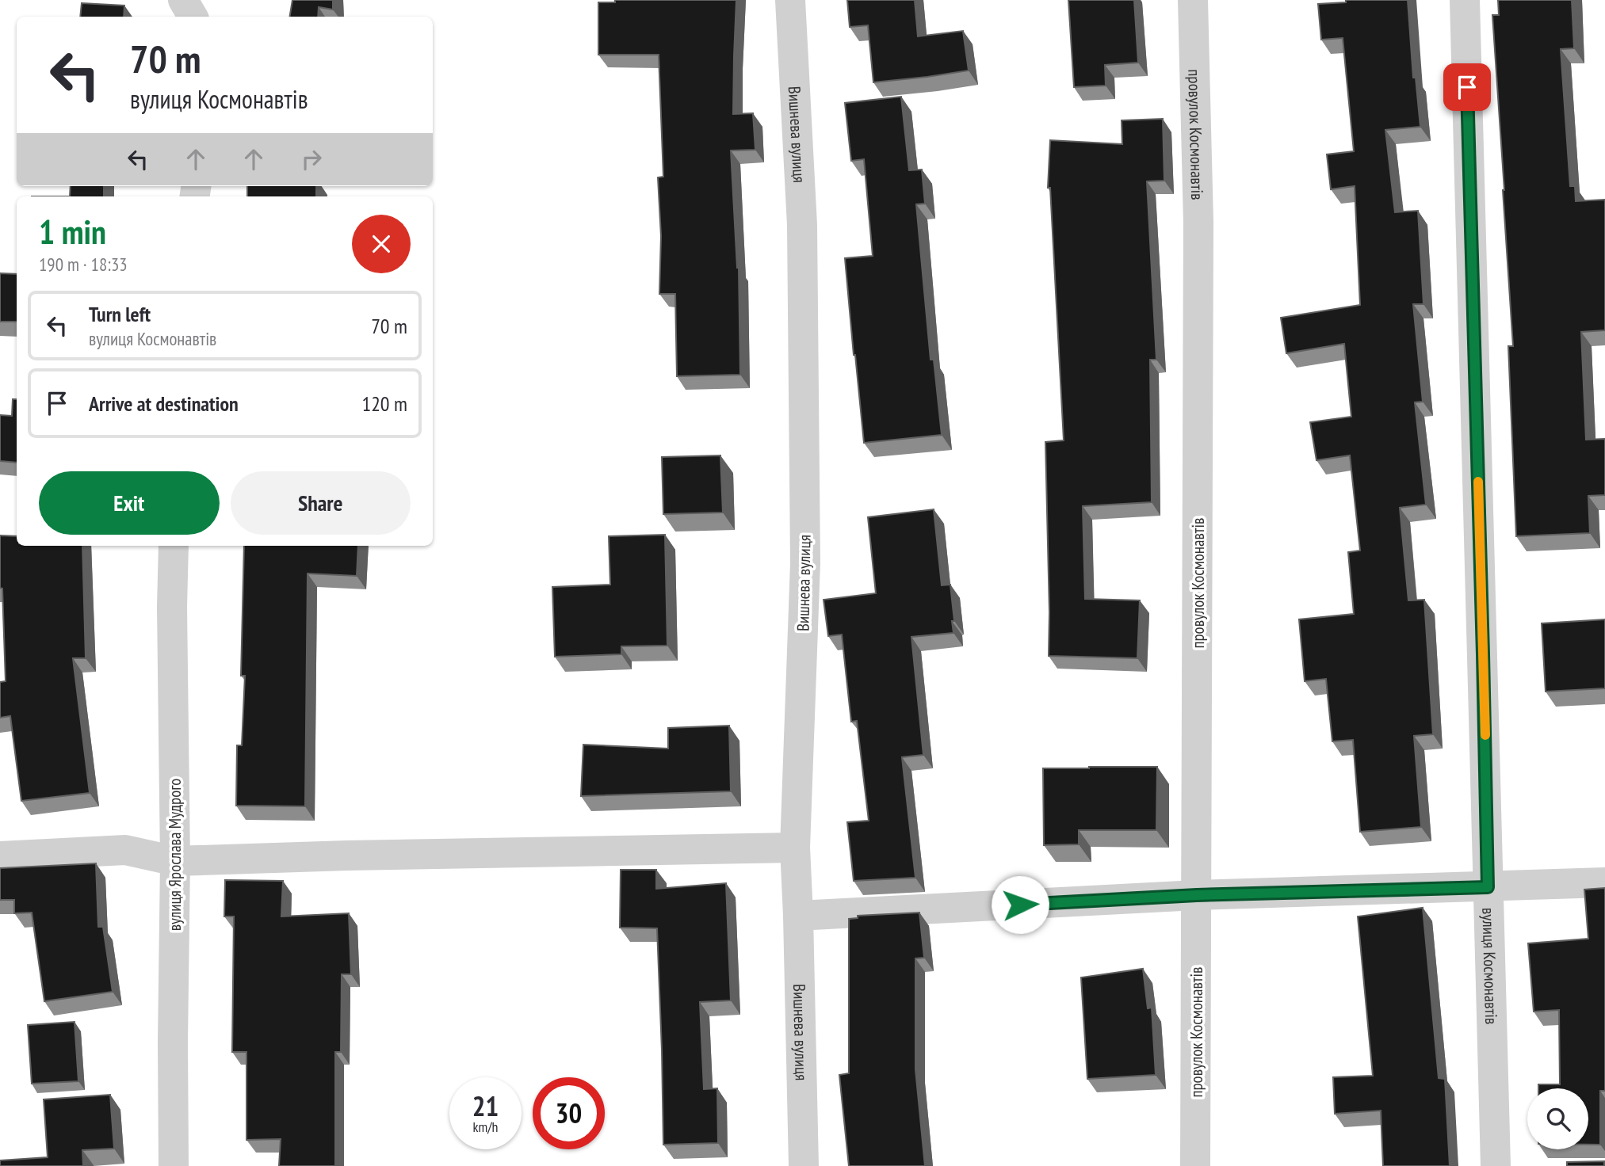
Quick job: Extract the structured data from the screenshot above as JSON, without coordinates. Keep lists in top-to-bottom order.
{
  "streets": {
    "street": [
      "Вишнева вулиця",
      "провулок Космонавтів",
      "вулиця Ярослава Мудрого",
      "вулиця Космонавтів"
    ]
  },
  "page": {
    "turn": ["70 m", "вулиця Космонавтів"],
    "heading": ["1 min", "190 m · 18:33"],
    "list": [
      {
        "name": "Turn left",
        "note": "вулиця Космонавтів",
        "value": "70 m"
      },
      {
        "name": "Arrive at destination",
        "value": "120 m"
      }
    ],
    "buttons": ["Exit", "Share"],
    "speed": "21 km/h",
    "limit": "30"
  }
}
